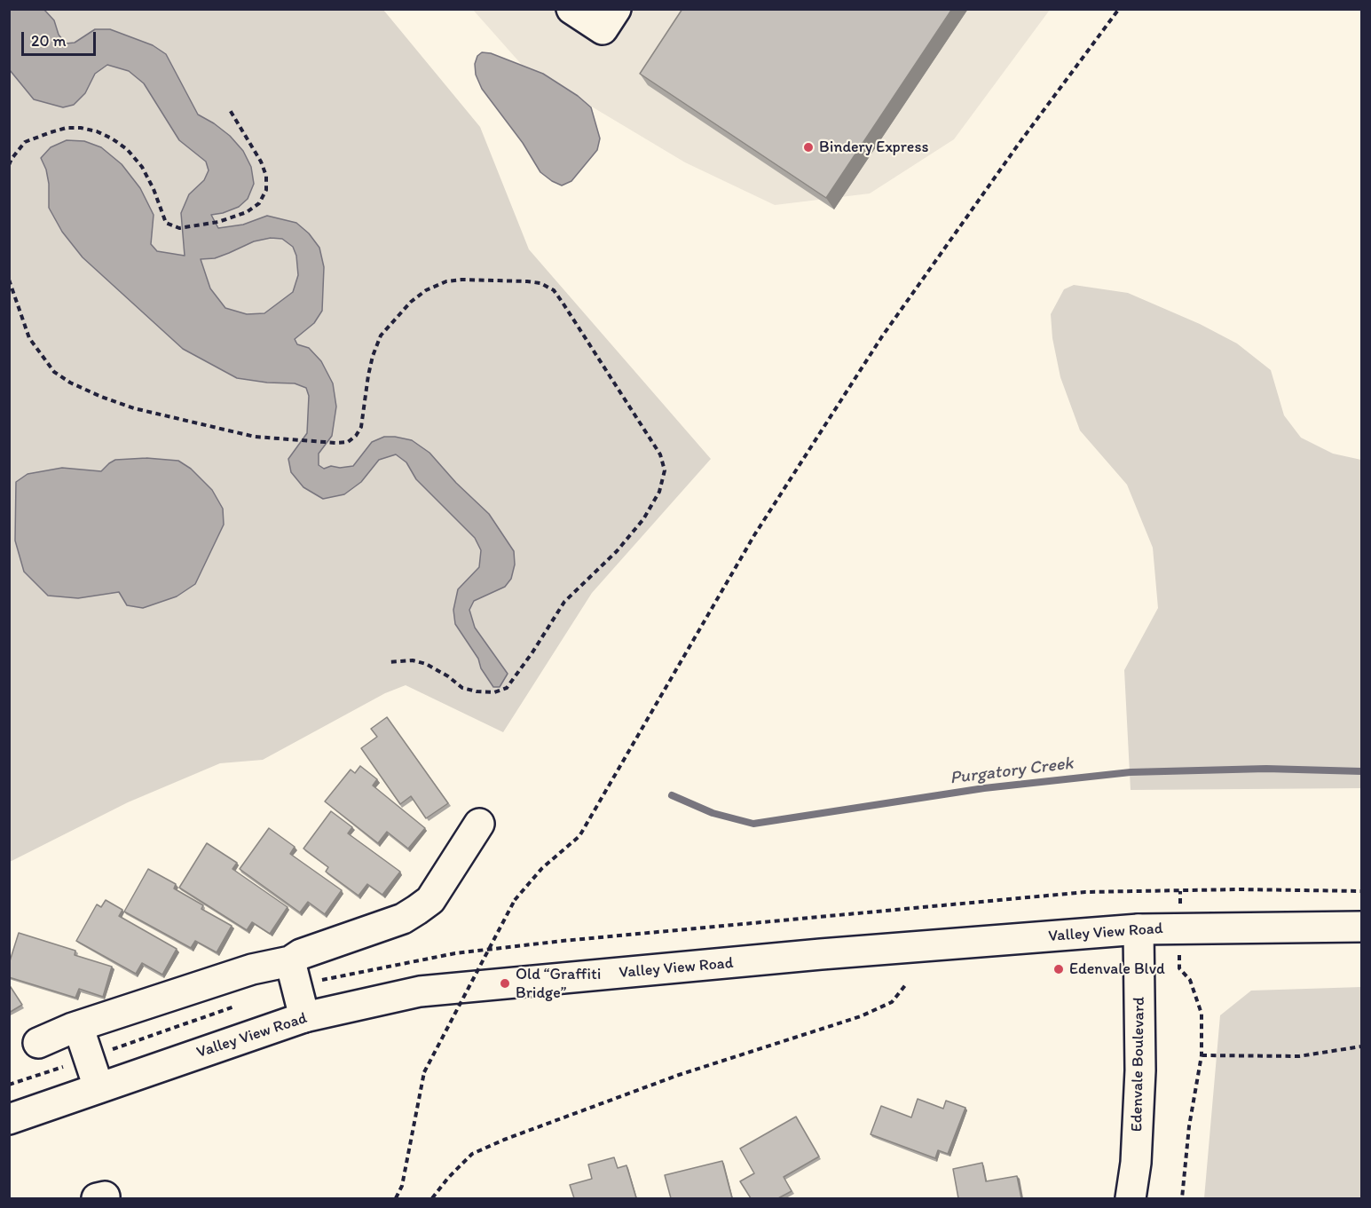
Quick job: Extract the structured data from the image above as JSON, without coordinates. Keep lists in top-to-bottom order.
{
  "streets": {
    "main road": ["Valley View Road", "Edenvale Boulevard"]
  },
  "crossings": [
    ["Valley View Road", "Edenvale Boulevard"]
  ],
  "water": ["Purgatory Creek"],
  "places": ["Bindery Express", "Edenvale Blvd", "Old “Graffiti Bridge”"],
  "scale_bar": "20 m"
}
